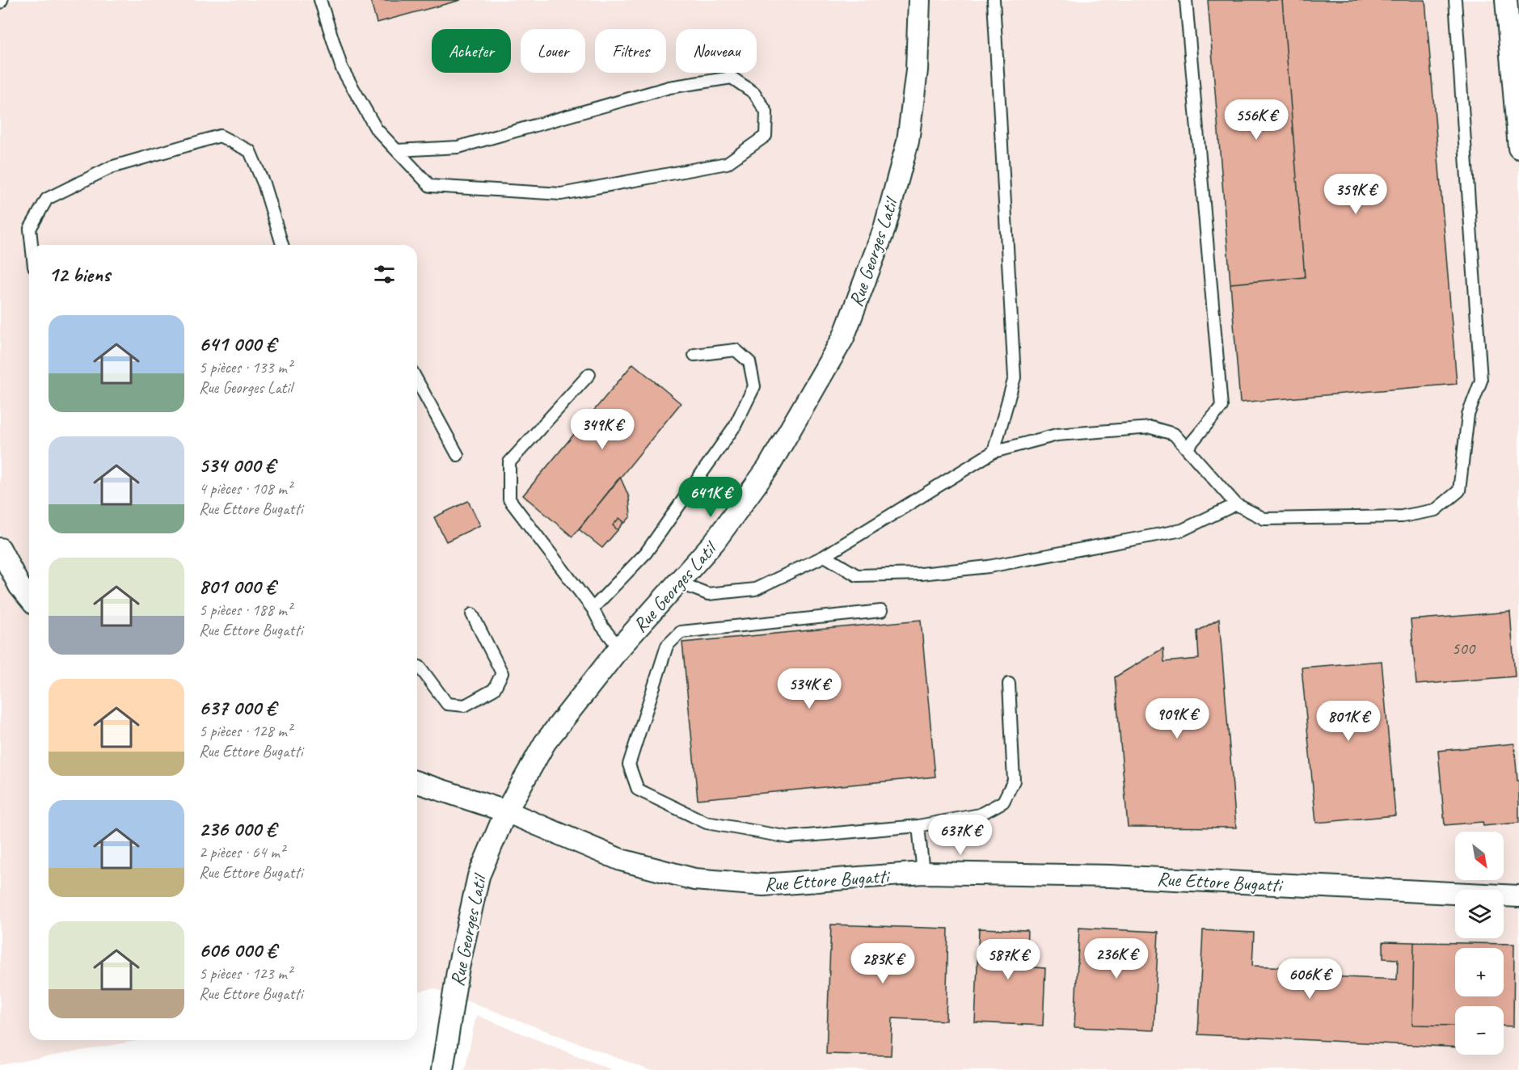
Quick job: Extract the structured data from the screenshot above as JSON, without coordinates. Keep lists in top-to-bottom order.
{
  "streets": {
    "street": ["Rue Georges Latil", "Rue Ettore Bugatti"]
  },
  "crossings": [
    ["Rue Georges Latil", "Rue Ettore Bugatti"]
  ],
  "house_numbers": ["500"],
  "north": "bottom right",
  "page": {
    "chip": [
      "Acheter",
      "Louer",
      "Filtres",
      "Nouveau"
    ],
    "price": [
      "556K €",
      "359K €",
      "349K €",
      "641K €",
      "534K €",
      "909K €",
      "801K €",
      "637K €",
      "236K €",
      "587K €",
      "283K €",
      "606K €"
    ],
    "heading": "12 biens",
    "list": [
      {
        "name": "641 000 €",
        "note": "5 pièces · 133 m² · Rue Georges Latil"
      },
      {
        "name": "534 000 €",
        "note": "4 pièces · 108 m² · Rue Ettore Bugatti"
      },
      {
        "name": "801 000 €",
        "note": "5 pièces · 188 m² · Rue Ettore Bugatti"
      },
      {
        "name": "637 000 €",
        "note": "5 pièces · 128 m² · Rue Ettore Bugatti"
      },
      {
        "name": "236 000 €",
        "note": "2 pièces · 64 m² · Rue Ettore Bugatti"
      },
      {
        "name": "606 000 €",
        "note": "5 pièces · 123 m² · Rue Ettore Bugatti"
      }
    ],
    "map_buttons": ["+", "−"]
  }
}
